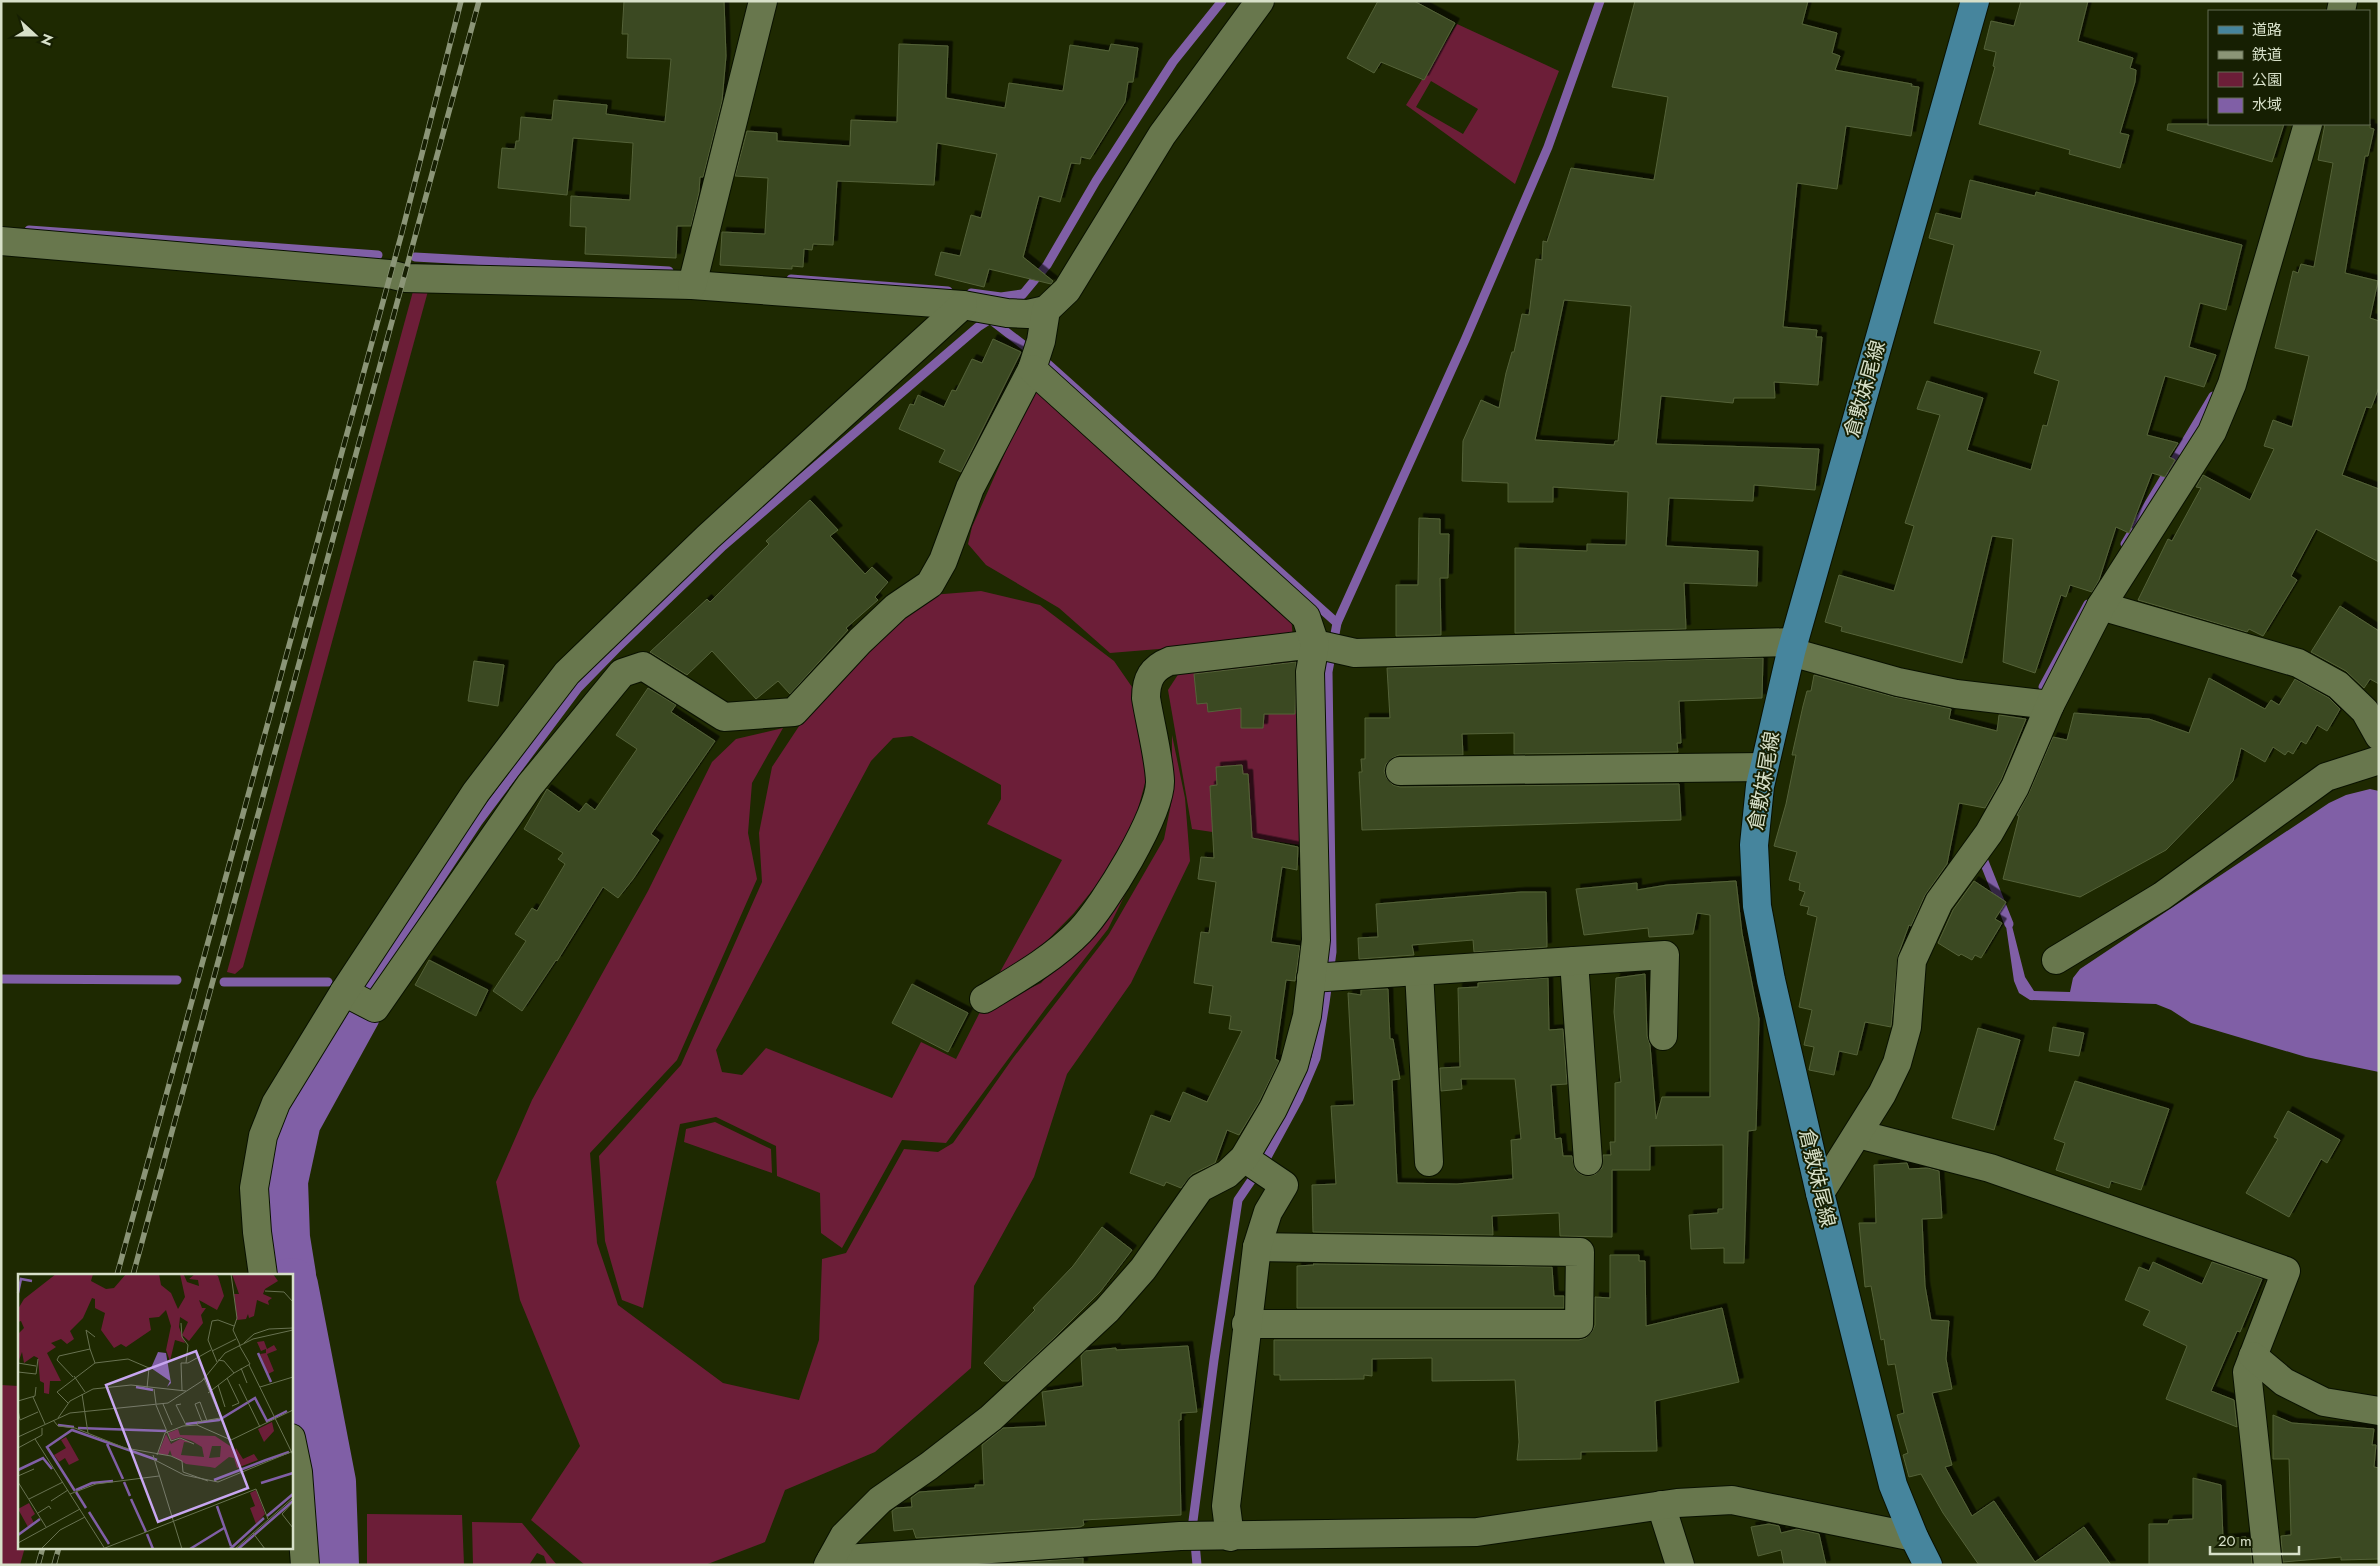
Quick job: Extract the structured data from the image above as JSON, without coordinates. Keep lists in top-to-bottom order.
{
  "streets": {
    "main road": ["倉敷妹尾線"]
  },
  "legend": [
    "道路",
    "鉄道",
    "公園",
    "水域"
  ],
  "scale_bar": "20 m",
  "north": "right"
}
